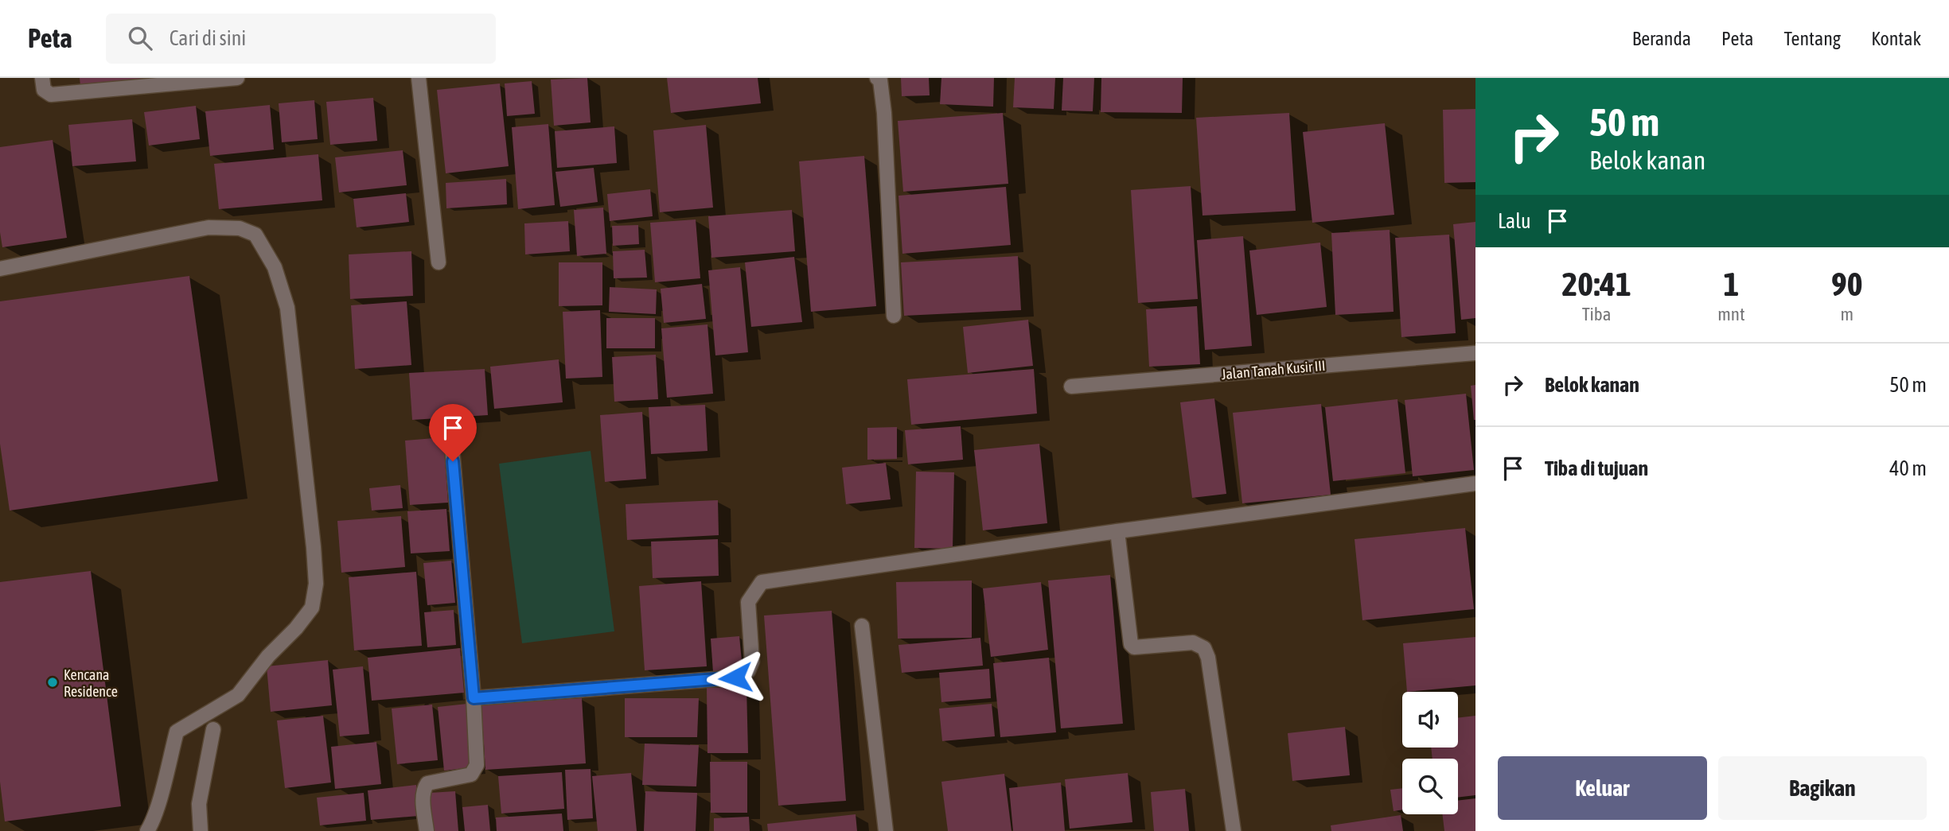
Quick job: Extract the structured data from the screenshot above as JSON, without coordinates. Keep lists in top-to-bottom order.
{
  "streets": {
    "street": ["Jalan Tanah Kusir III"]
  },
  "places": ["Kencana Residence"],
  "page": {
    "header": "Peta",
    "search": "Cari di sini",
    "nav": [
      "Beranda",
      "Peta",
      "Tentang",
      "Kontak"
    ],
    "turn": ["50 m", "Belok kanan"],
    "then": "Lalu",
    "eta": [
      "20:41",
      "Tiba",
      "1",
      "mnt",
      "90",
      "m"
    ],
    "list": [
      {
        "name": "Belok kanan",
        "value": "50 m"
      },
      {
        "name": "Tiba di tujuan",
        "value": "40 m"
      }
    ],
    "buttons": ["Keluar", "Bagikan"]
  }
}
